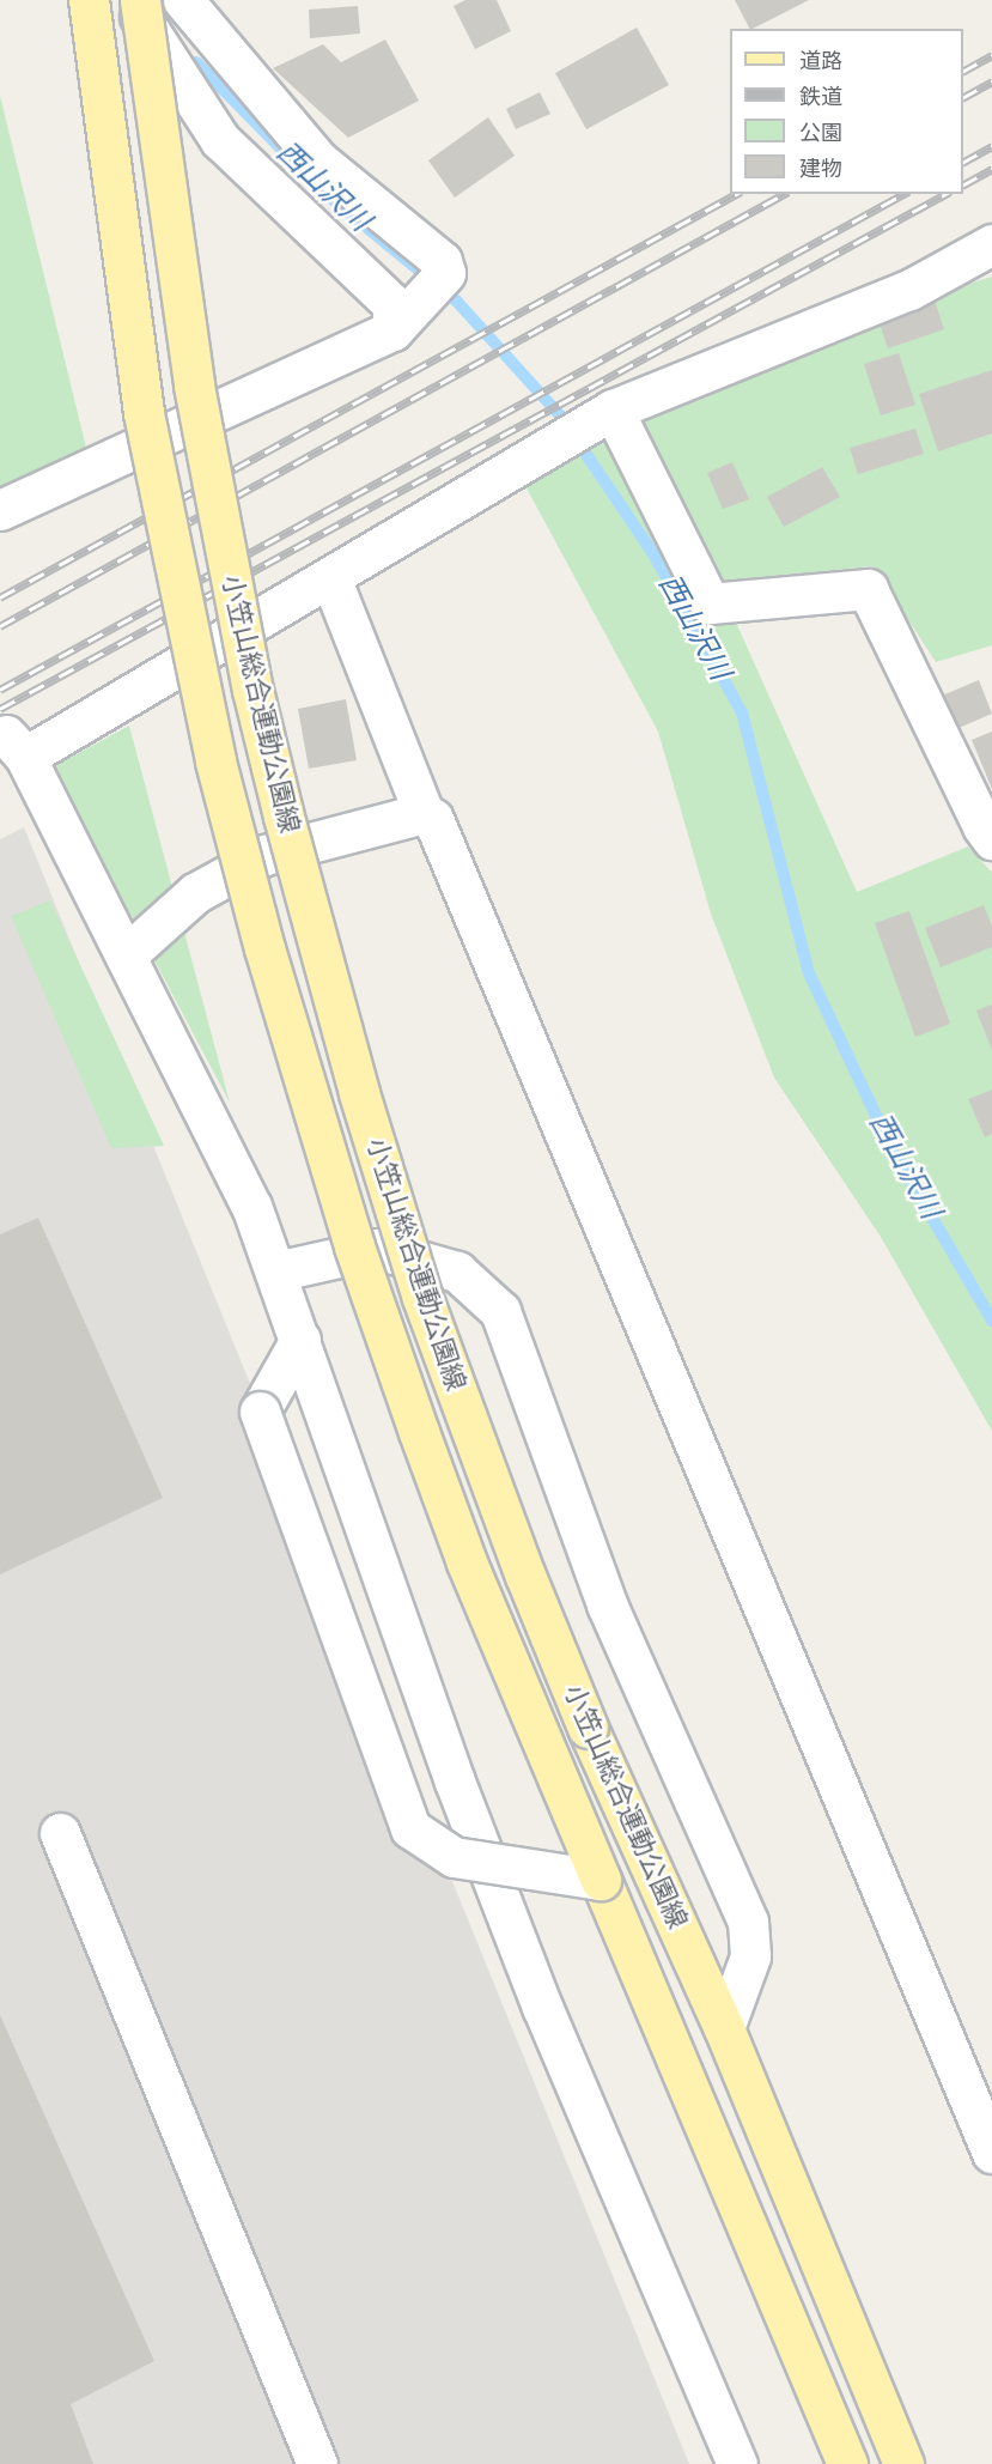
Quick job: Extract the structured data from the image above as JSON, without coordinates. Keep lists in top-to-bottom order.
{
  "streets": {
    "main road": ["小笠山総合運動公園線"]
  },
  "water": ["西山沢川"],
  "legend": [
    "道路",
    "鉄道",
    "公園",
    "建物"
  ]
}
